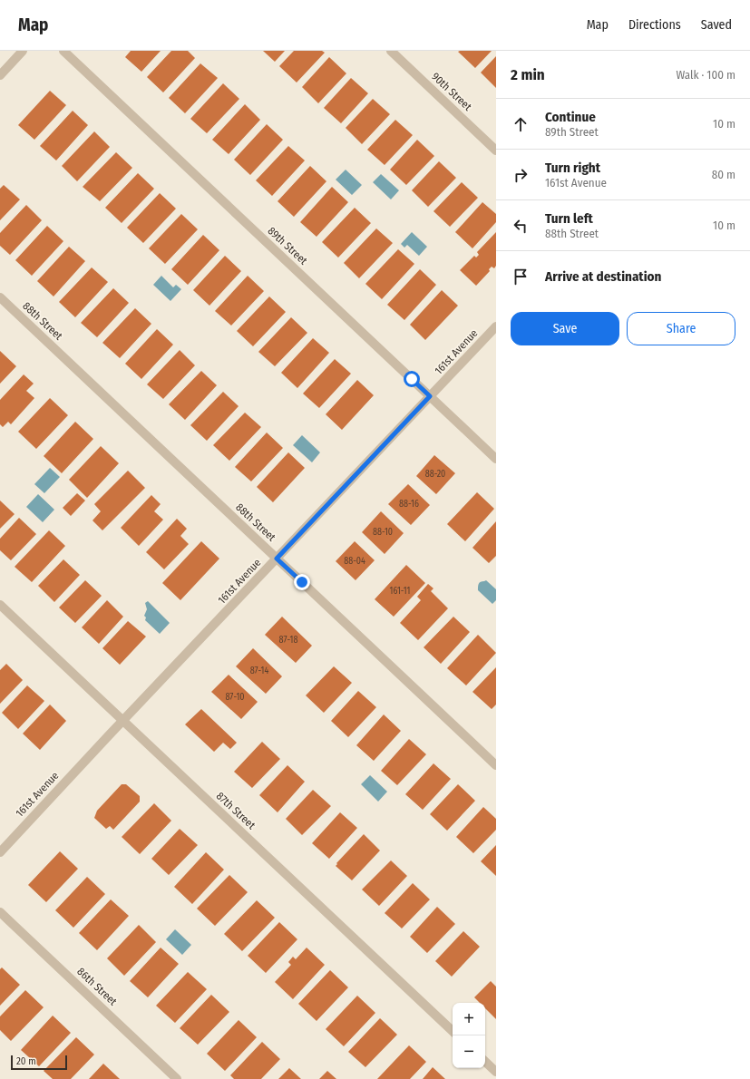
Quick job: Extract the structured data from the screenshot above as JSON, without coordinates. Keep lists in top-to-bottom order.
{
  "streets": {
    "street": [
      "90th Street",
      "89th Street",
      "88th Street",
      "161st Avenue",
      "87th Street",
      "86th Street"
    ]
  },
  "crossings": [
    ["89th Street", "161st Avenue"],
    ["88th Street", "161st Avenue"],
    ["161st Avenue", "87th Street"]
  ],
  "house_numbers": [
    "88-20",
    "88-16",
    "88-10",
    "88-04",
    "161-11",
    "87-18",
    "87-14",
    "87-10"
  ],
  "scale_bar": "20 m",
  "page": {
    "header": "Map",
    "nav": ["Map", "Directions", "Saved"],
    "heading": ["2 min", "Walk · 100 m"],
    "list": [
      ["Continue", "89th Street", "10 m"],
      ["Turn right", "161st Avenue", "80 m"],
      ["Turn left", "88th Street", "10 m"],
      "Arrive at destination"
    ],
    "buttons": ["Save", "Share"],
    "map_buttons": ["+", "−"],
    "scale": "20 m"
  }
}
